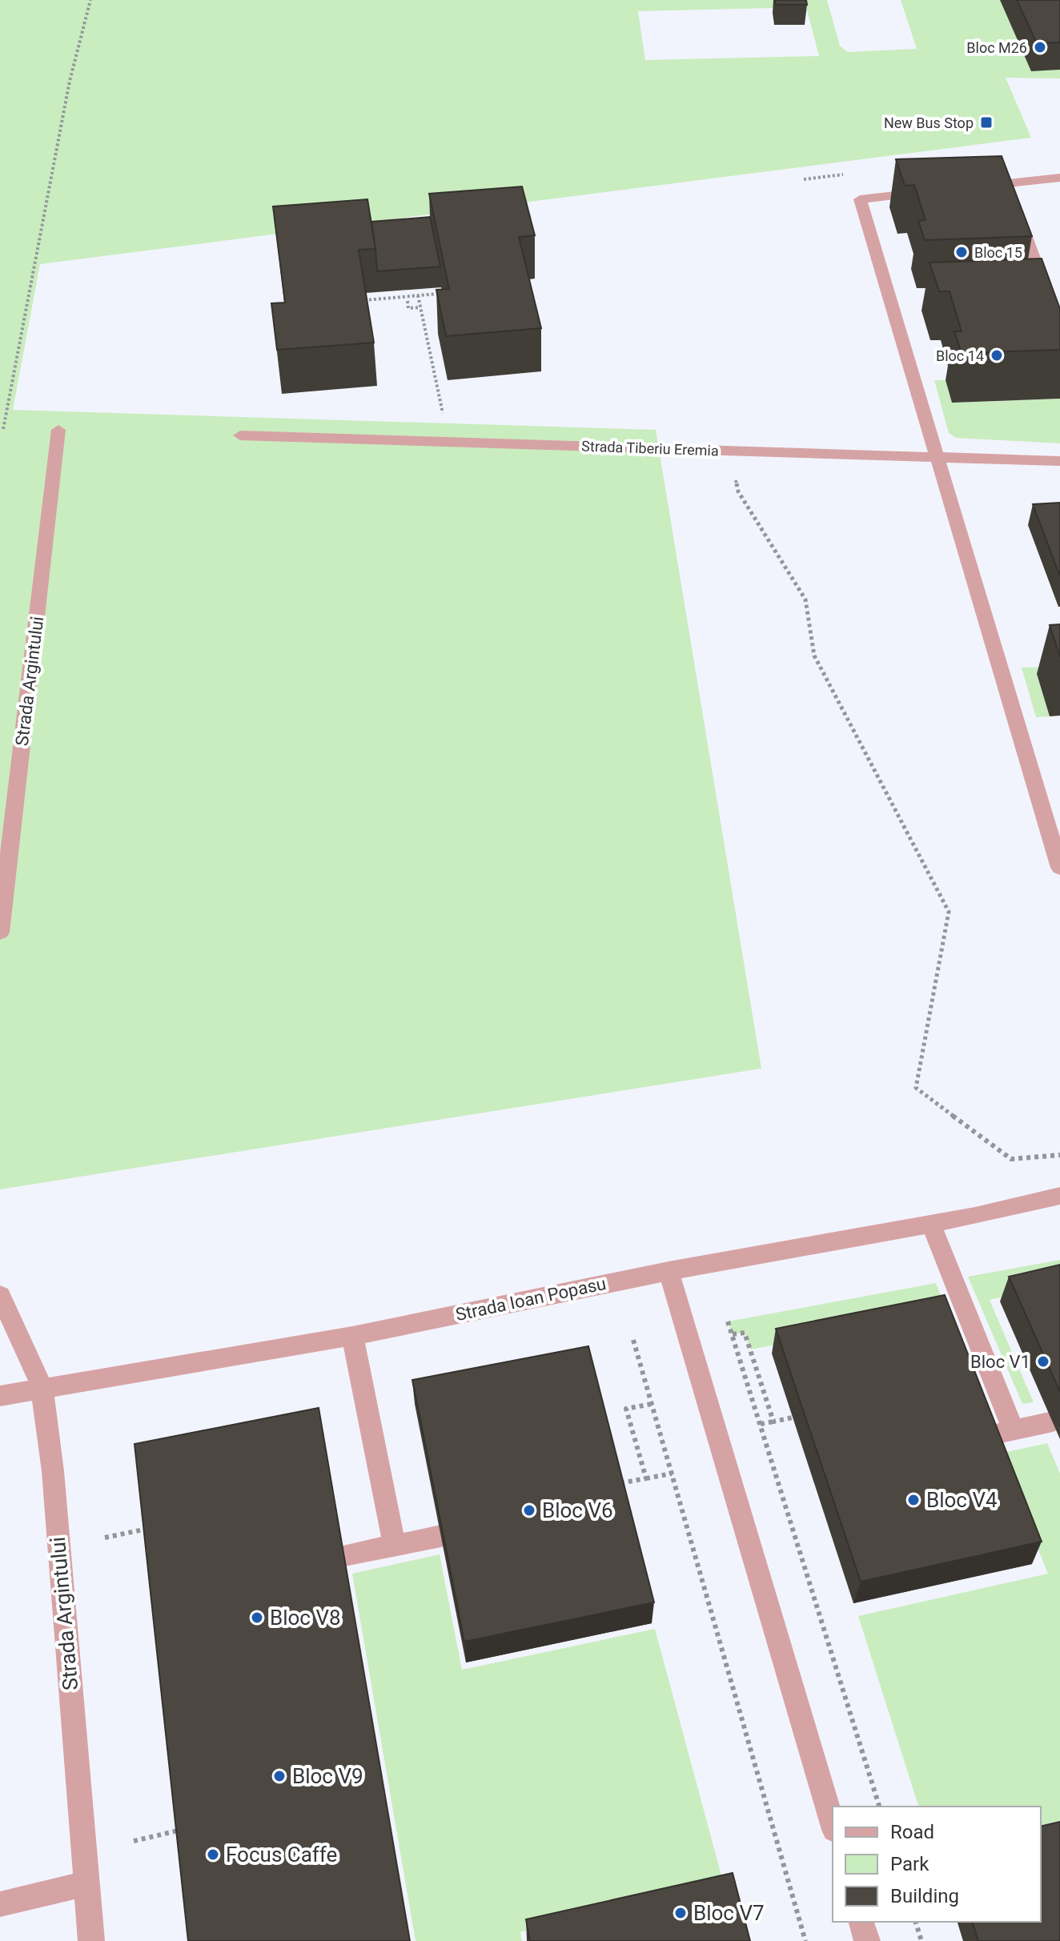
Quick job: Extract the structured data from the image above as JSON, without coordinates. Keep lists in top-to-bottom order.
{
  "streets": {
    "street": ["Strada Tiberiu Eremia", "Strada Argintului", "Strada Ioan Popasu"]
  },
  "crossings": [
    ["Strada Argintului", "Strada Ioan Popasu"]
  ],
  "places": {
    "other": [
      "Bloc M26",
      "Bloc 15",
      "Bloc 14",
      "Bloc V1",
      "Bloc V4",
      "Bloc V6",
      "Bloc V8",
      "Bloc V9",
      "Focus Caffe",
      "Bloc V7"
    ],
    "transit": ["New Bus Stop"]
  },
  "legend": ["Road", "Park", "Building"]
}
